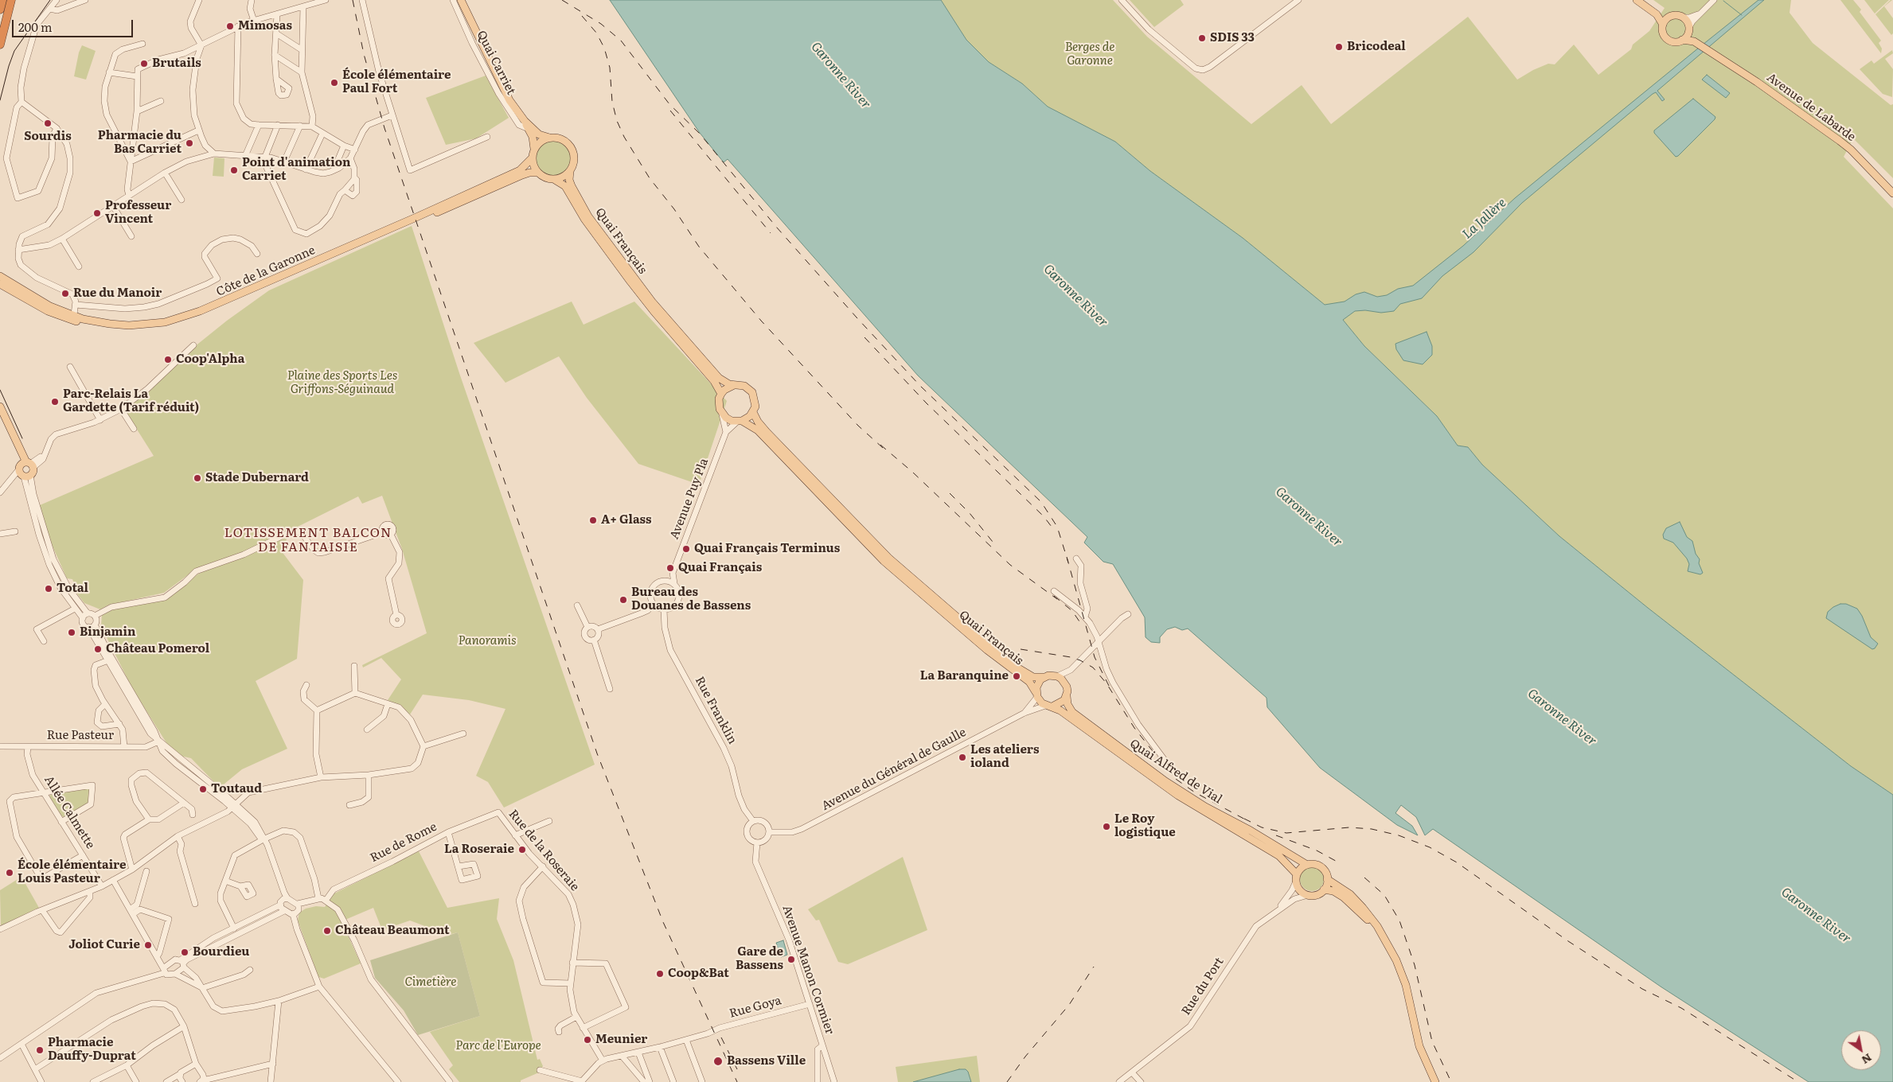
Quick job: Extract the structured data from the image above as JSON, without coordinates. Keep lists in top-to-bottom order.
{
  "streets": {
    "main road": [
      "Quai Carriet",
      "Avenue de Labarde",
      "Quai Français",
      "Côte de la Garonne",
      "Quai Alfred de Vial"
    ],
    "street": [
      "Avenue Puy Pla",
      "Rue Franklin",
      "Rue Pasteur",
      "Avenue du Général de Gaulle",
      "Allée Calmette",
      "Rue de Rome",
      "Rue de la Roseraie",
      "Avenue Manon Cormier",
      "Rue du Port",
      "Rue Goya"
    ]
  },
  "crossings": [
    ["Quai Carriet", "Quai Français"],
    ["Quai Carriet", "Côte de la Garonne"],
    ["Quai Français", "Côte de la Garonne"],
    ["Quai Français", "Avenue Puy Pla"],
    ["Quai Français", "Avenue du Général de Gaulle"],
    ["Quai Français", "Quai Alfred de Vial"],
    ["Avenue Puy Pla", "Rue Franklin"],
    ["Rue Franklin", "Avenue du Général de Gaulle"],
    ["Rue Franklin", "Avenue Manon Cormier"],
    ["Rue Pasteur", "Allée Calmette"],
    ["Avenue du Général de Gaulle", "Quai Alfred de Vial"],
    ["Avenue du Général de Gaulle", "Avenue Manon Cormier"],
    ["Quai Alfred de Vial", "Rue du Port"],
    ["Rue de Rome", "Rue de la Roseraie"],
    ["Rue de la Roseraie", "Rue Goya"],
    ["Avenue Manon Cormier", "Rue Goya"]
  ],
  "districts": ["LOTISSEMENT BALCON DE FANTAISIE"],
  "water": ["Garonne River", "La Jallère"],
  "parks": [
    "Berges de Garonne",
    "Plaine des Sports Les Griffons-Séguinaud",
    "Panoramis",
    "Cimetière",
    "Parc de l'Europe"
  ],
  "places": [
    "Mimosas",
    "SDIS 33",
    "Bricodeal",
    "Brutails",
    "École élémentaire Paul Fort",
    "Sourdis",
    "Pharmacie du Bas Carriet",
    "Point d'animation Carriet",
    "Professeur Vincent",
    "Rue du Manoir",
    "Coop'Alpha",
    "Parc-Relais La Gardette (Tarif réduit)",
    "Stade Dubernard",
    "A+ Glass",
    "Quai Français Terminus",
    "Quai Français",
    "Total",
    "Bureau des Douanes de Bassens",
    "Binjamin",
    "Château Pomerol",
    "La Baranquine",
    "Les ateliers ioland",
    "Toutaud",
    "Le Roy logistique",
    "La Roseraie",
    "École élémentaire Louis Pasteur",
    "Château Beaumont",
    "Joliot Curie",
    "Bourdieu",
    "Gare de Bassens",
    "Coop&Bat",
    "Meunier",
    "Pharmacie Dauffy-Duprat",
    "Bassens Ville"
  ],
  "scale_bar": "200 m",
  "north": "bottom right"
}
